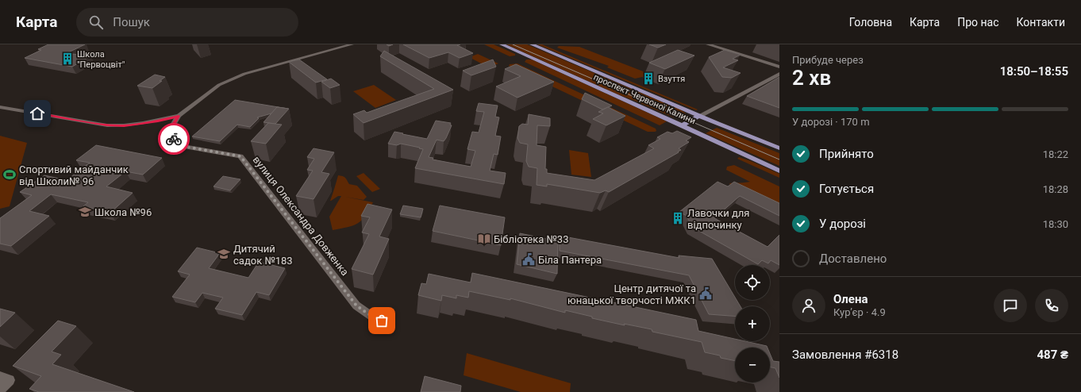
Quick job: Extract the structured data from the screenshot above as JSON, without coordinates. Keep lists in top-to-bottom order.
{
  "streets": {
    "main road": ["проспект Червоної Калини"],
    "street": ["вулиця Олександра Довженка"]
  },
  "places": {
    "building": ["Школа \"Первоцвіт\"", "Взуття", "Лавочки для відпочинку"],
    "sports": ["Спортивий майданчик від Школи№ 96"],
    "school or university": ["Школа №96", "Дитячий садок №183"],
    "library": ["Бібліотека №33"],
    "public building": ["Біла Пантера", "Центр дитячої та юнацької творчості МЖК1"]
  },
  "page": {
    "header": "Карта",
    "search": "Пошук",
    "nav": [
      "Головна",
      "Карта",
      "Про нас",
      "Контакти"
    ],
    "heading": ["2 хв", "Прибуде через", "18:50–18:55"],
    "panel": [
      "Олена",
      "Кур’єр · 4.9",
      "Замовлення #6318",
      "487 ₴"
    ],
    "bar": "У дорозі · 170 m",
    "list": [
      ["Прийнято", "18:22"],
      ["Готується", "18:28"],
      ["У дорозі", "18:30"],
      "Доставлено"
    ],
    "map_buttons": ["+", "−"]
  }
}
